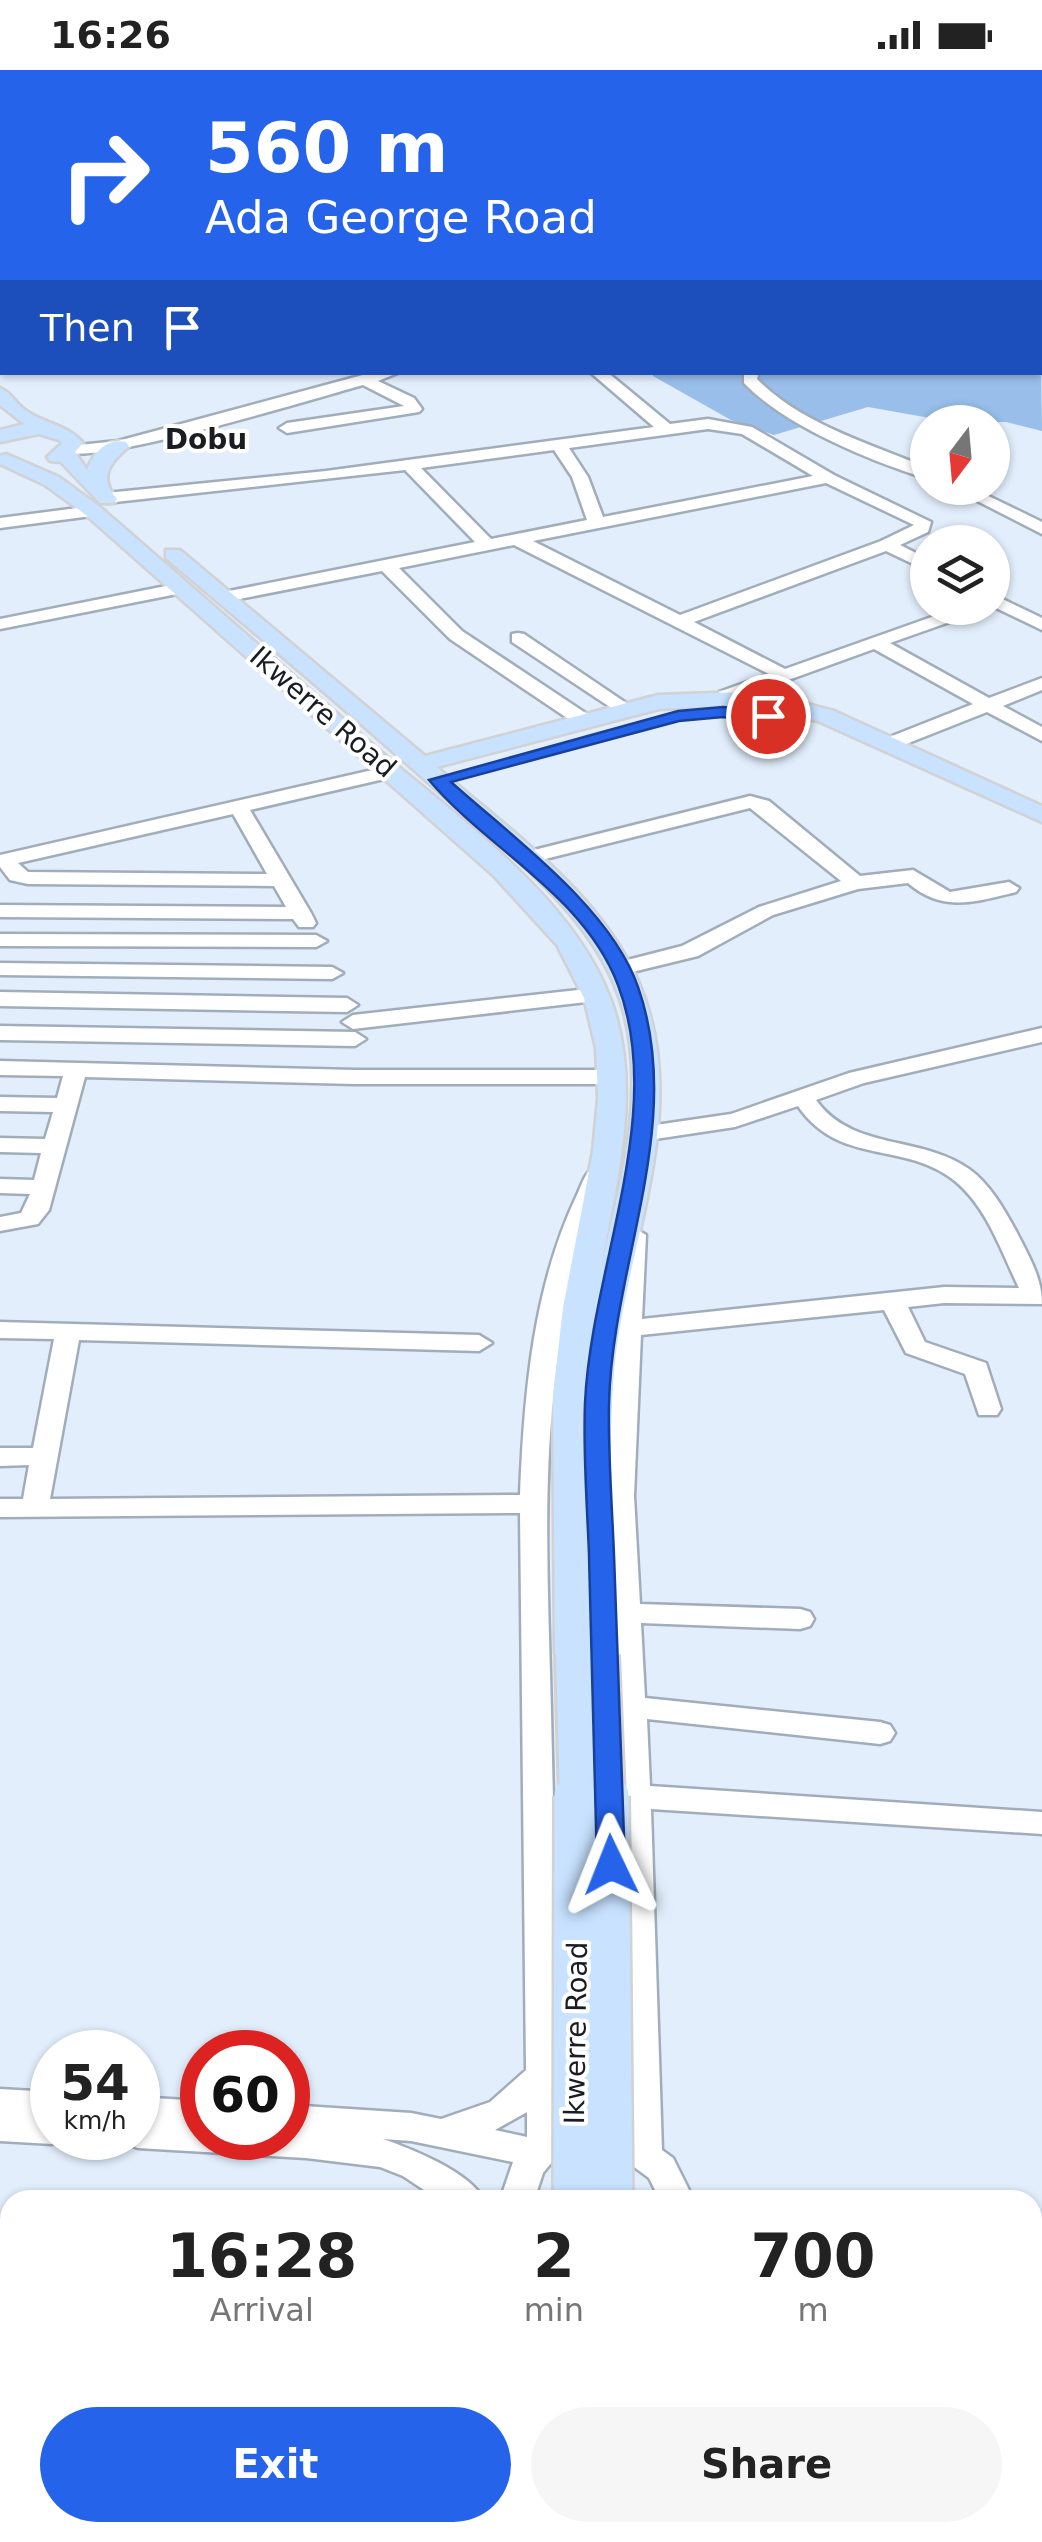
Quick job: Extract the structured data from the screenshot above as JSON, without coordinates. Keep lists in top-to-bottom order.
{
  "streets": {
    "main road": ["Ikwerre Road"]
  },
  "districts": ["Dobu"],
  "north": "bottom",
  "page": {
    "status": "16:26",
    "turn": ["560 m", "Ada George Road"],
    "then": "Then",
    "speed": "54 km/h",
    "limit": "60",
    "eta": [
      "16:28",
      "Arrival",
      "2",
      "min",
      "700",
      "m"
    ],
    "buttons": ["Exit", "Share"]
  }
}
